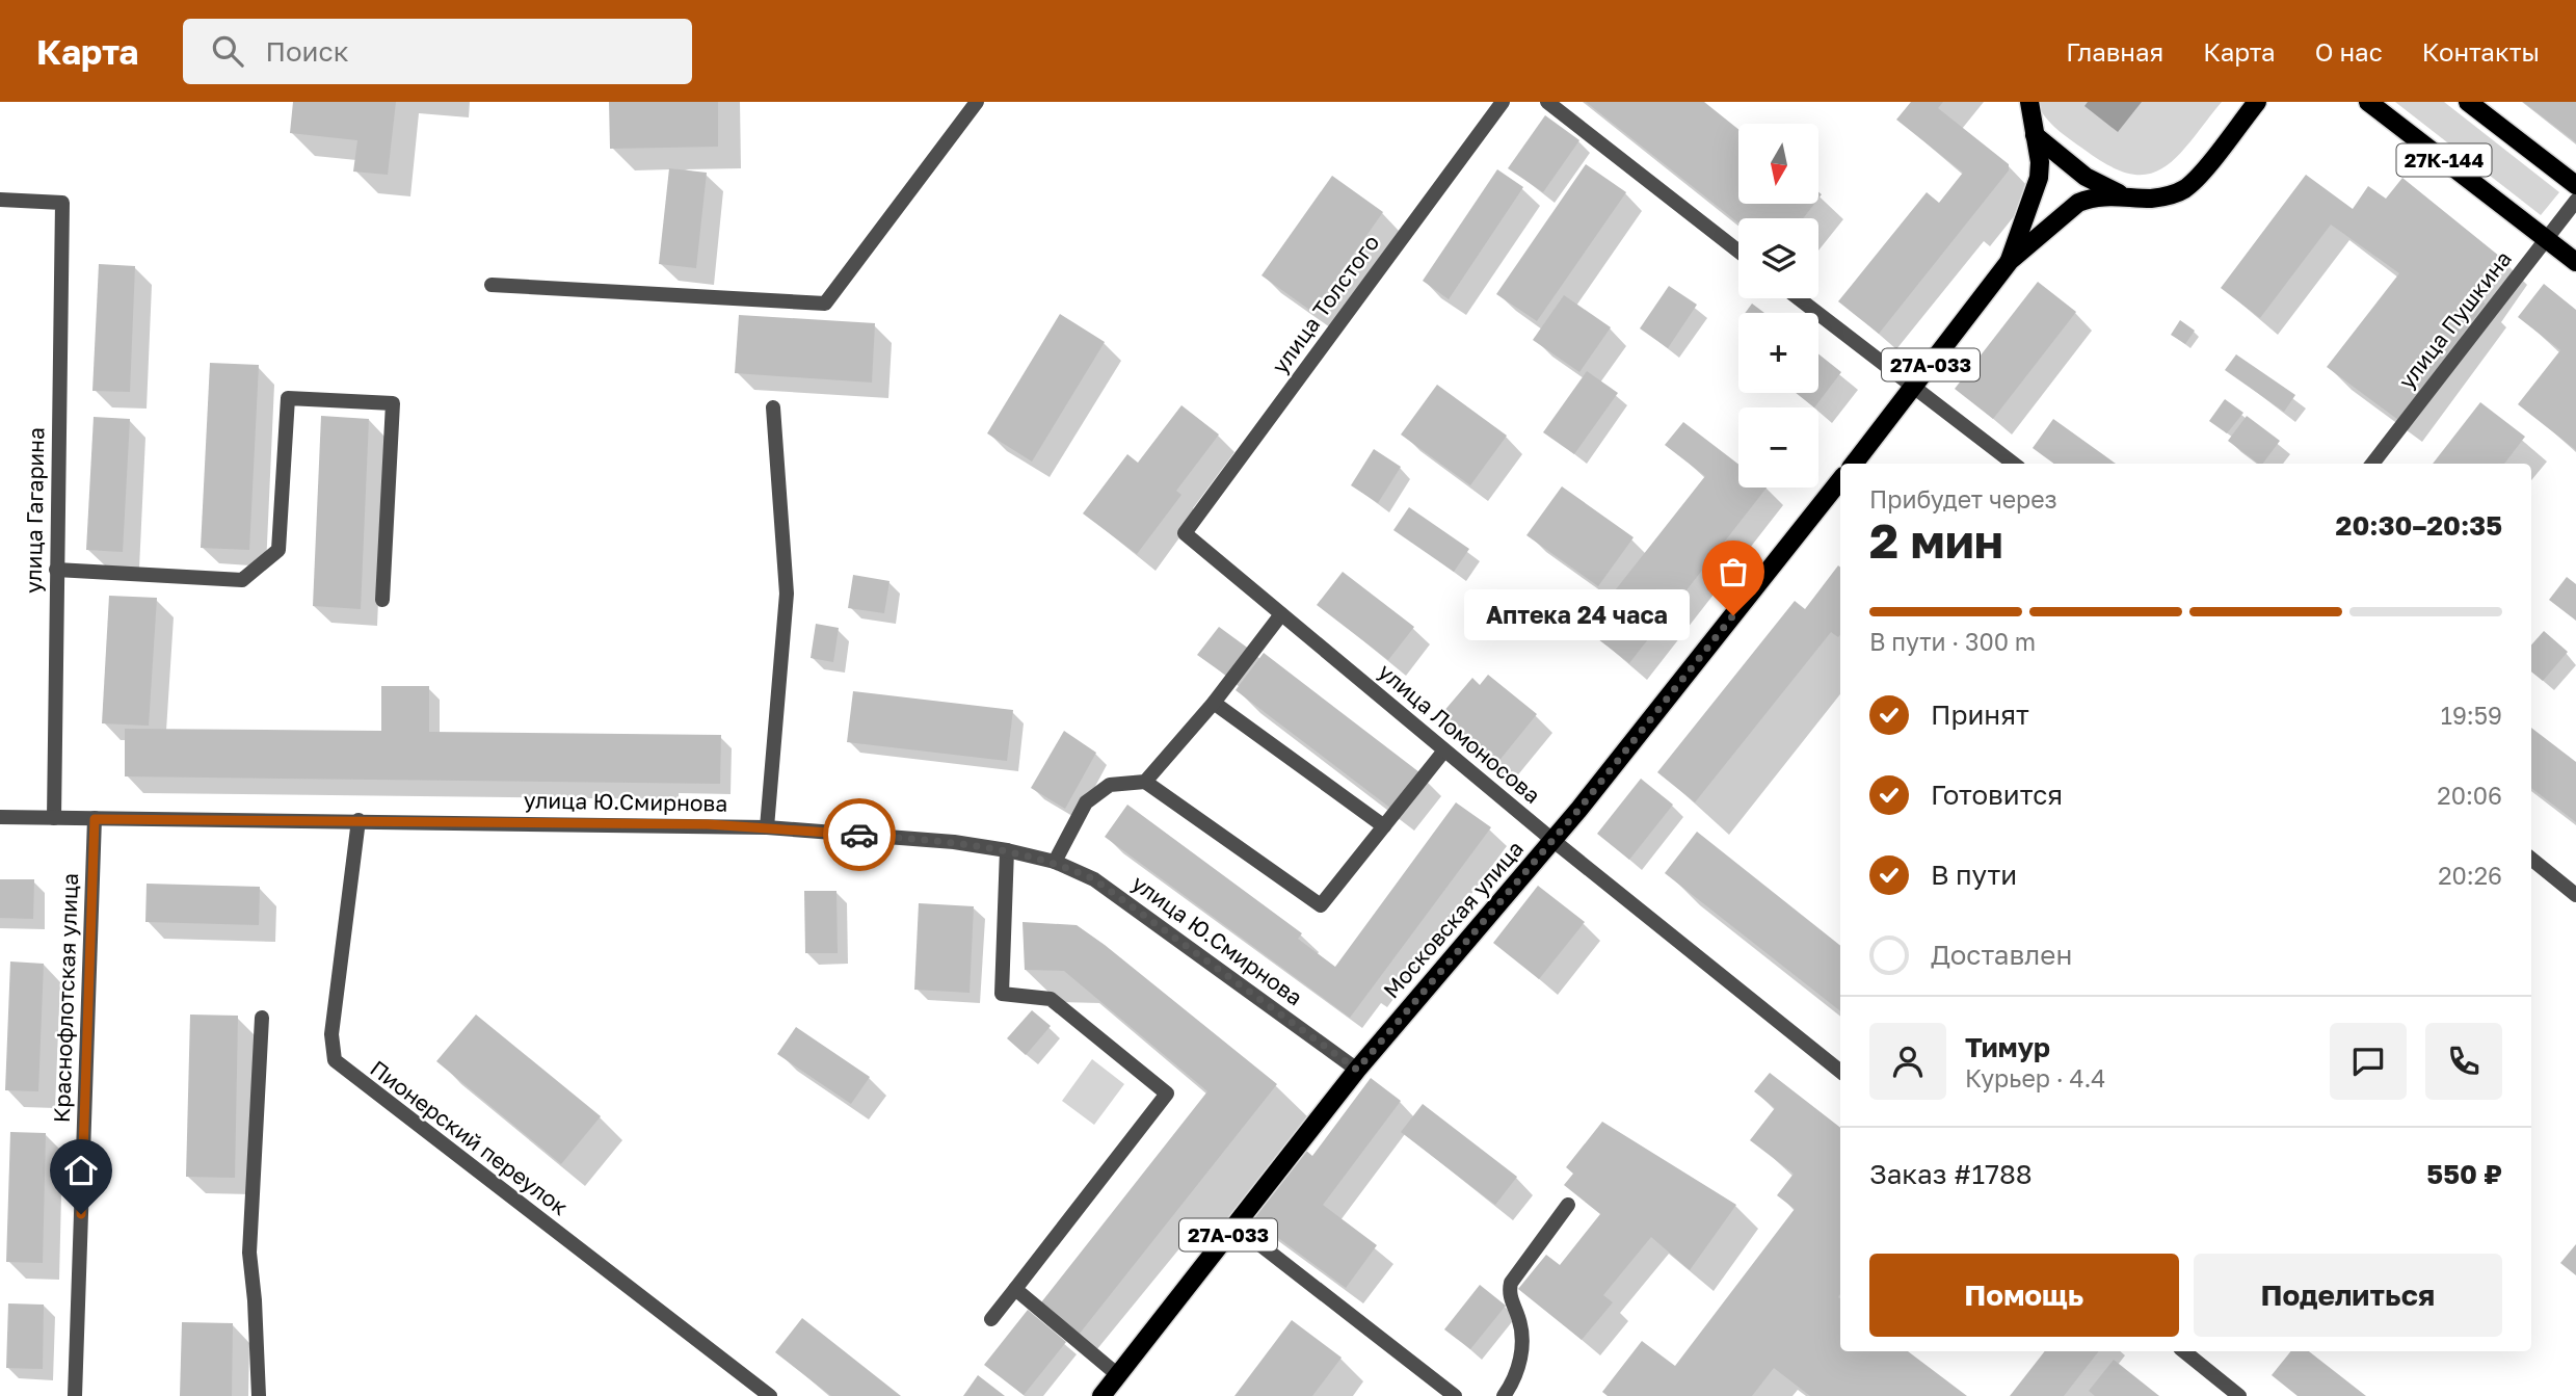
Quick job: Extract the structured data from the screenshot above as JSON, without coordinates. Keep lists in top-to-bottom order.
{
  "streets": {
    "main road": ["27К-144", "27А-033", "Московская улица"],
    "street": [
      "улица Толстого",
      "улица Пушкина",
      "улица Гагарина",
      "улица Ломоносова",
      "улица Ю.Смирнова",
      "Краснофлотская улица",
      "Пионерский переулок"
    ]
  },
  "crossings": [
    ["27К-144", "улица Пушкина"],
    ["улица Толстого", "улица Ломоносова"],
    ["улица Гагарина", "улица Ю.Смирнова"],
    ["улица Ломоносова", "Московская улица"],
    ["улица Ю.Смирнова", "Московская улица"],
    ["улица Ю.Смирнова", "Краснофлотская улица"],
    ["улица Ю.Смирнова", "Пионерский переулок"]
  ],
  "places": ["Аптека 24 часа"],
  "north": "bottom",
  "page": {
    "header": "Карта",
    "search": "Поиск",
    "nav": [
      "Главная",
      "Карта",
      "О нас",
      "Контакты"
    ],
    "map_buttons": ["+", "−"],
    "heading": ["2 мин", "Прибудет через", "20:30–20:35"],
    "panel": [
      "Тимур",
      "Курьер · 4.4",
      "Заказ #1788",
      "550 ₽"
    ],
    "bar": "В пути · 300 m",
    "bubble": "Аптека 24 часа",
    "list": [
      ["Принят", "19:59"],
      ["Готовится", "20:06"],
      ["В пути", "20:26"],
      "Доставлен"
    ],
    "buttons": ["Помощь", "Поделиться"]
  }
}
